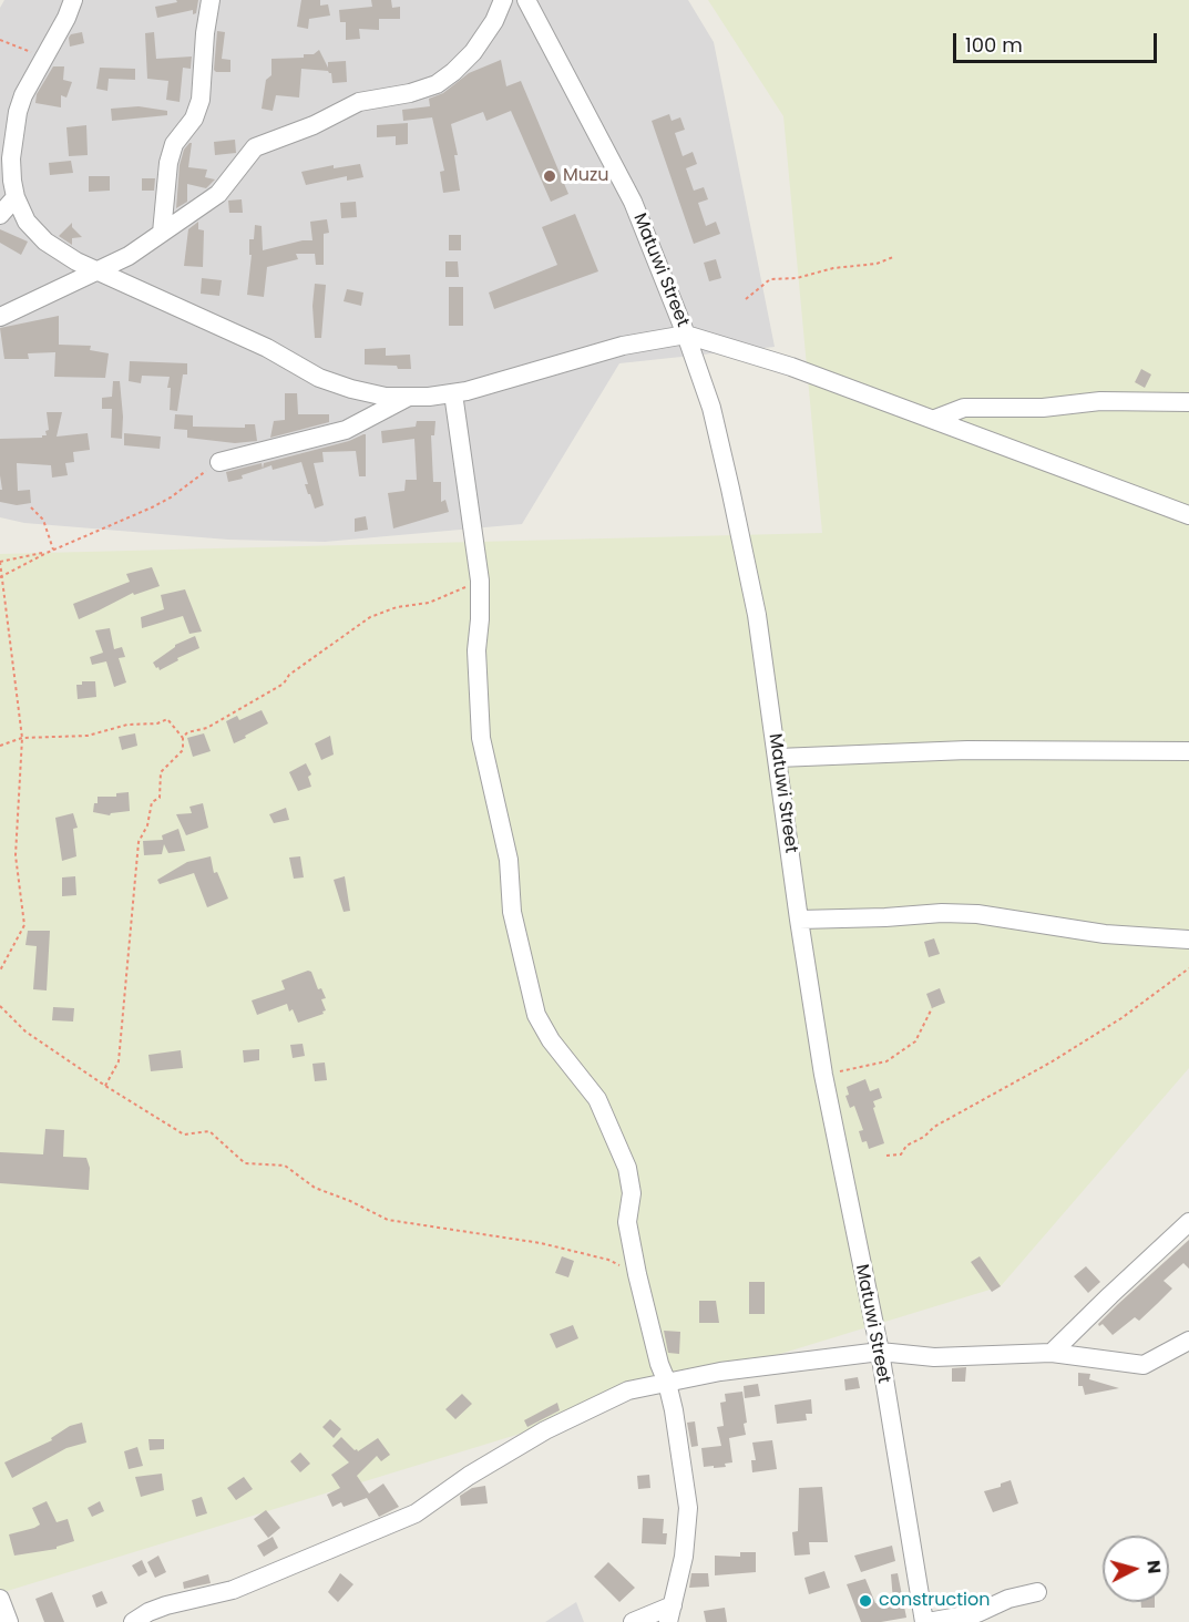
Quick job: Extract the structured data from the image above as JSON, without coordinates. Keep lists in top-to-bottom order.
{
  "streets": {
    "street": ["Matuwi Street"]
  },
  "places": ["Muzu", "construction"],
  "scale_bar": "100 m",
  "north": "right"
}
